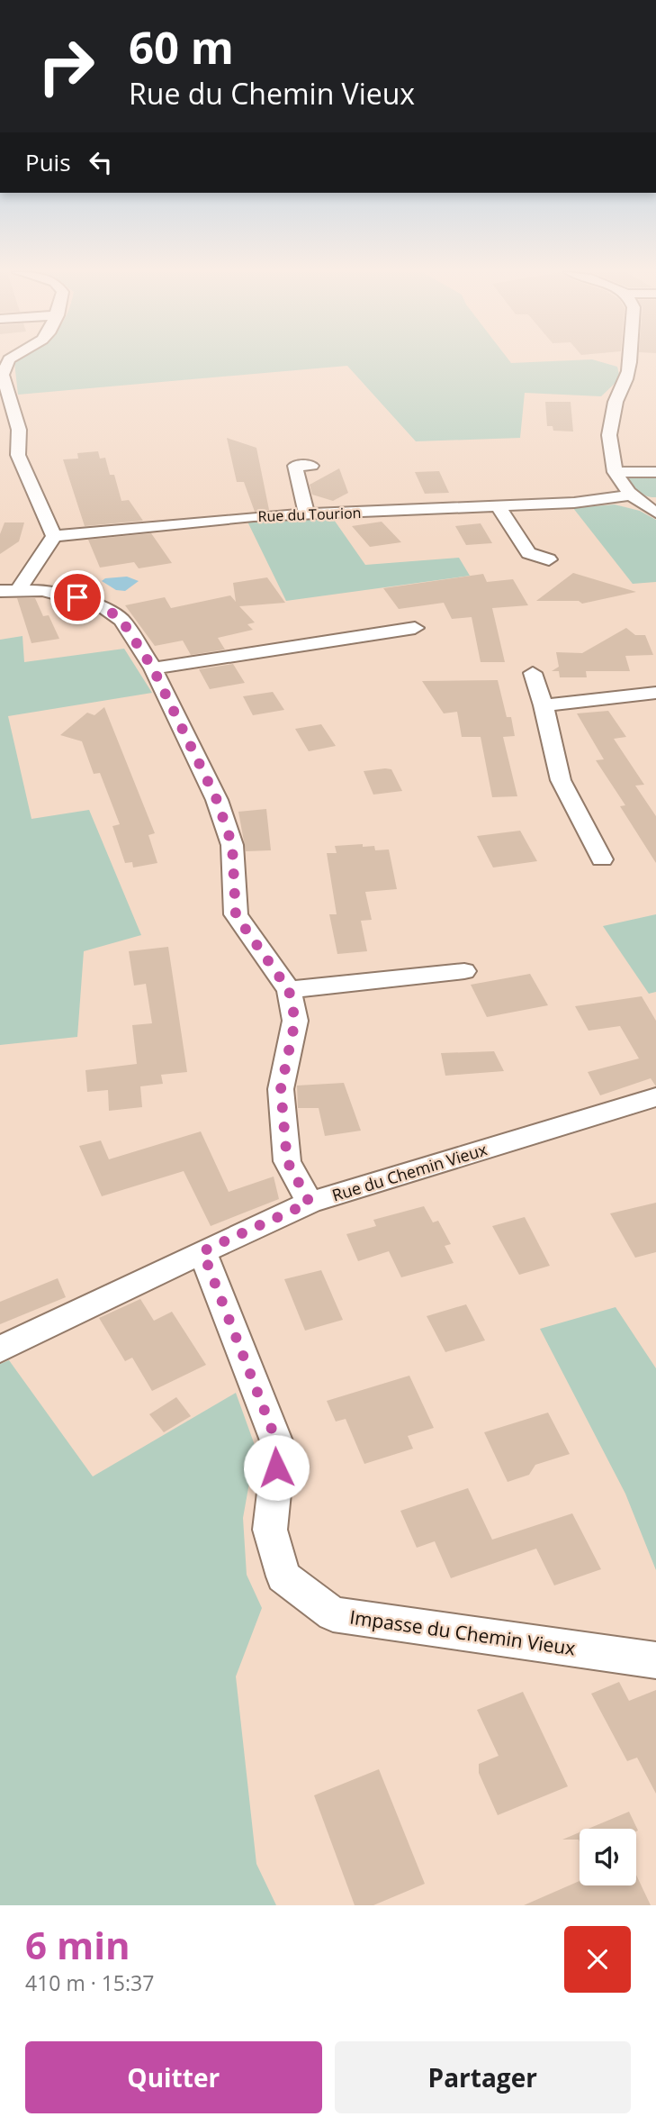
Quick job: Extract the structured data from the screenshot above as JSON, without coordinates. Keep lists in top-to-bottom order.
{
  "streets": {
    "street": ["Rue du Tourion", "Rue du Chemin Vieux", "Impasse du Chemin Vieux"]
  },
  "crossings": [
    ["Rue du Chemin Vieux", "Impasse du Chemin Vieux"]
  ],
  "page": {
    "turn": ["60 m", "Rue du Chemin Vieux"],
    "then": "Puis",
    "heading": ["6 min", "410 m · 15:37"],
    "buttons": ["Quitter", "Partager"]
  }
}
